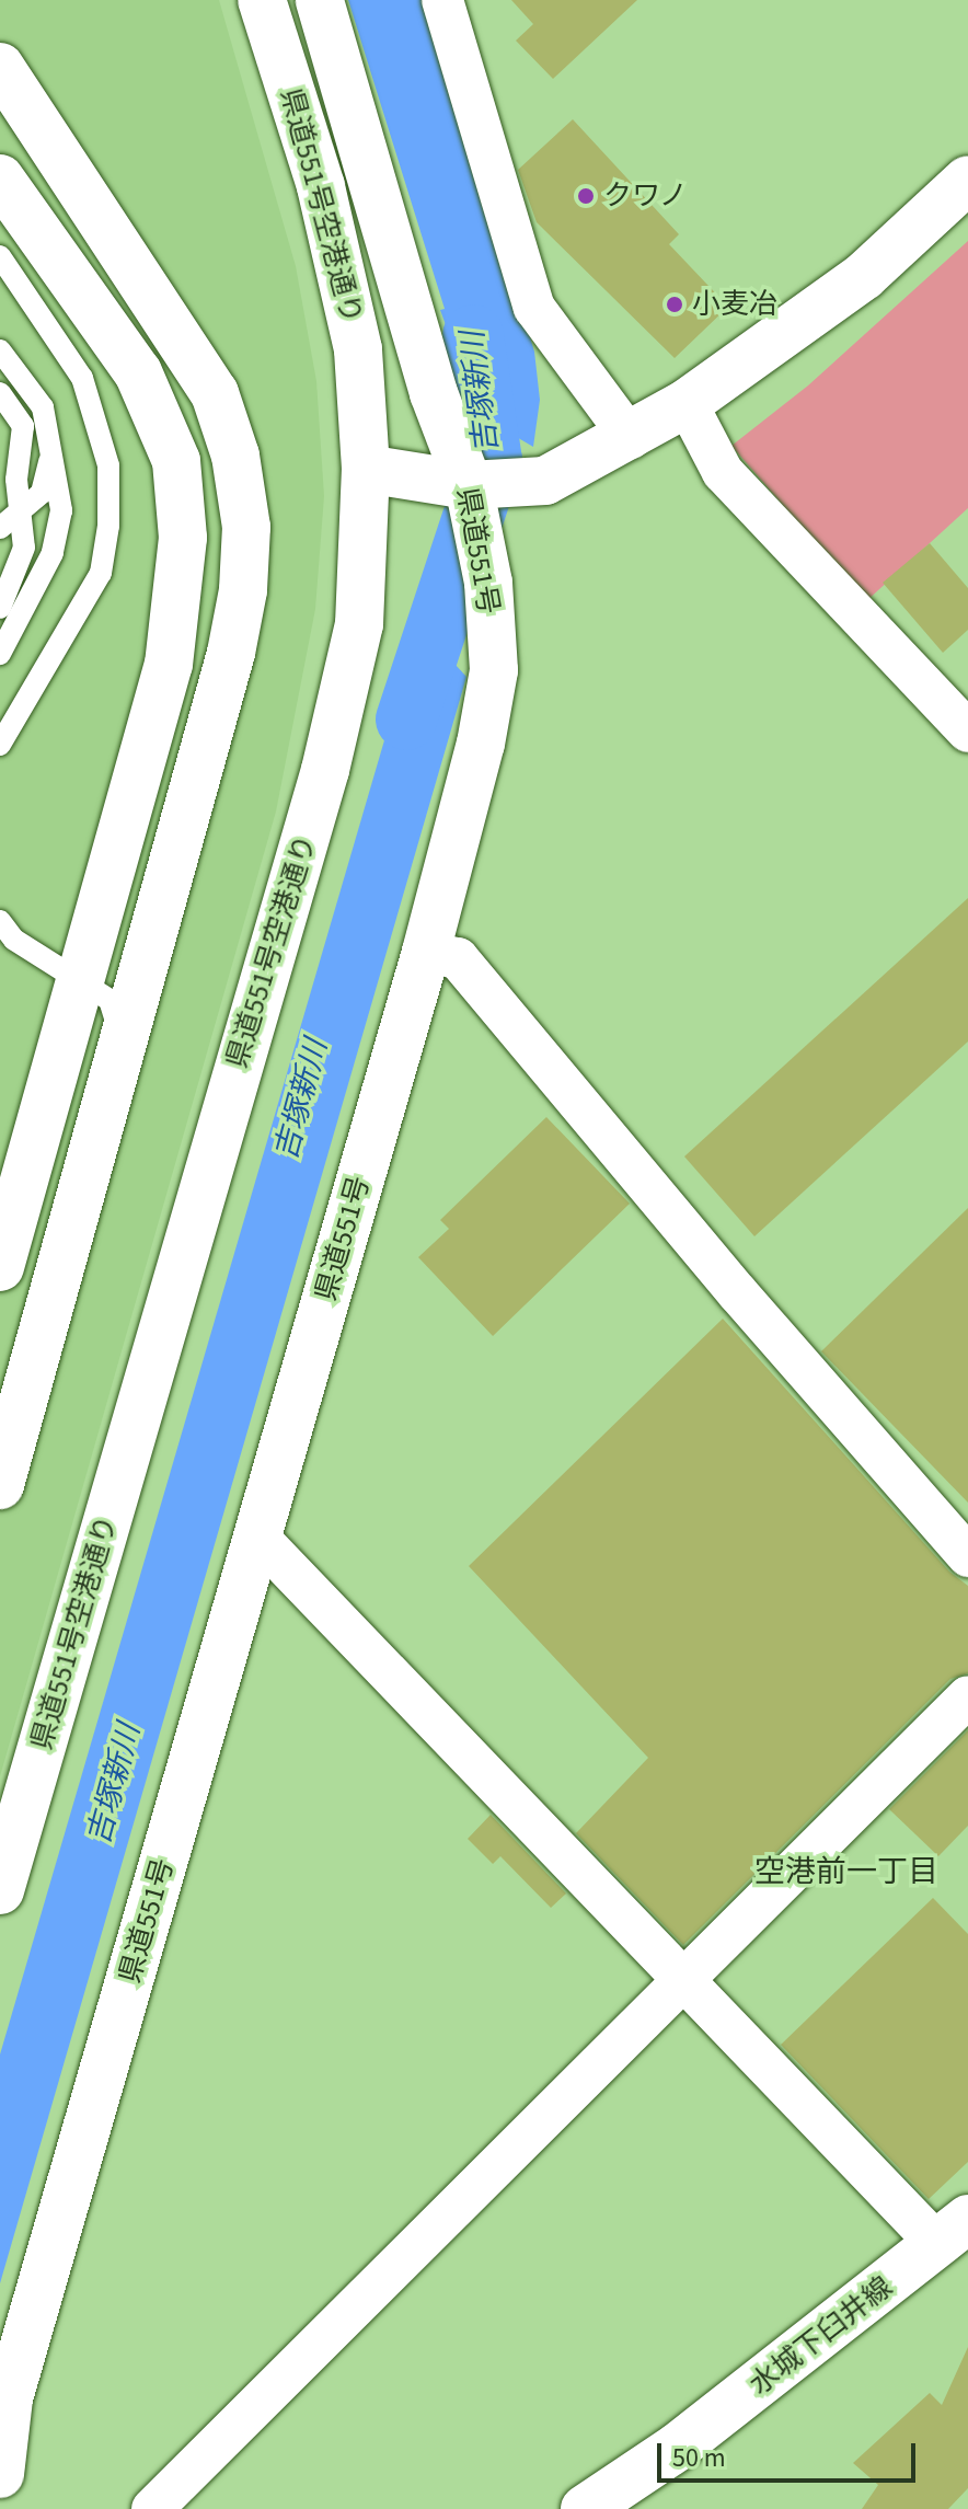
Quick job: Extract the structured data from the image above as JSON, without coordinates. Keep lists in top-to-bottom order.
{
  "streets": {
    "main road": ["県道551号空港通り", "県道551号", "水城下臼井線"]
  },
  "districts": ["空港前一丁目"],
  "water": ["吉塚新川"],
  "places": ["クワノ", "小麦冶"],
  "scale_bar": "50 m"
}
